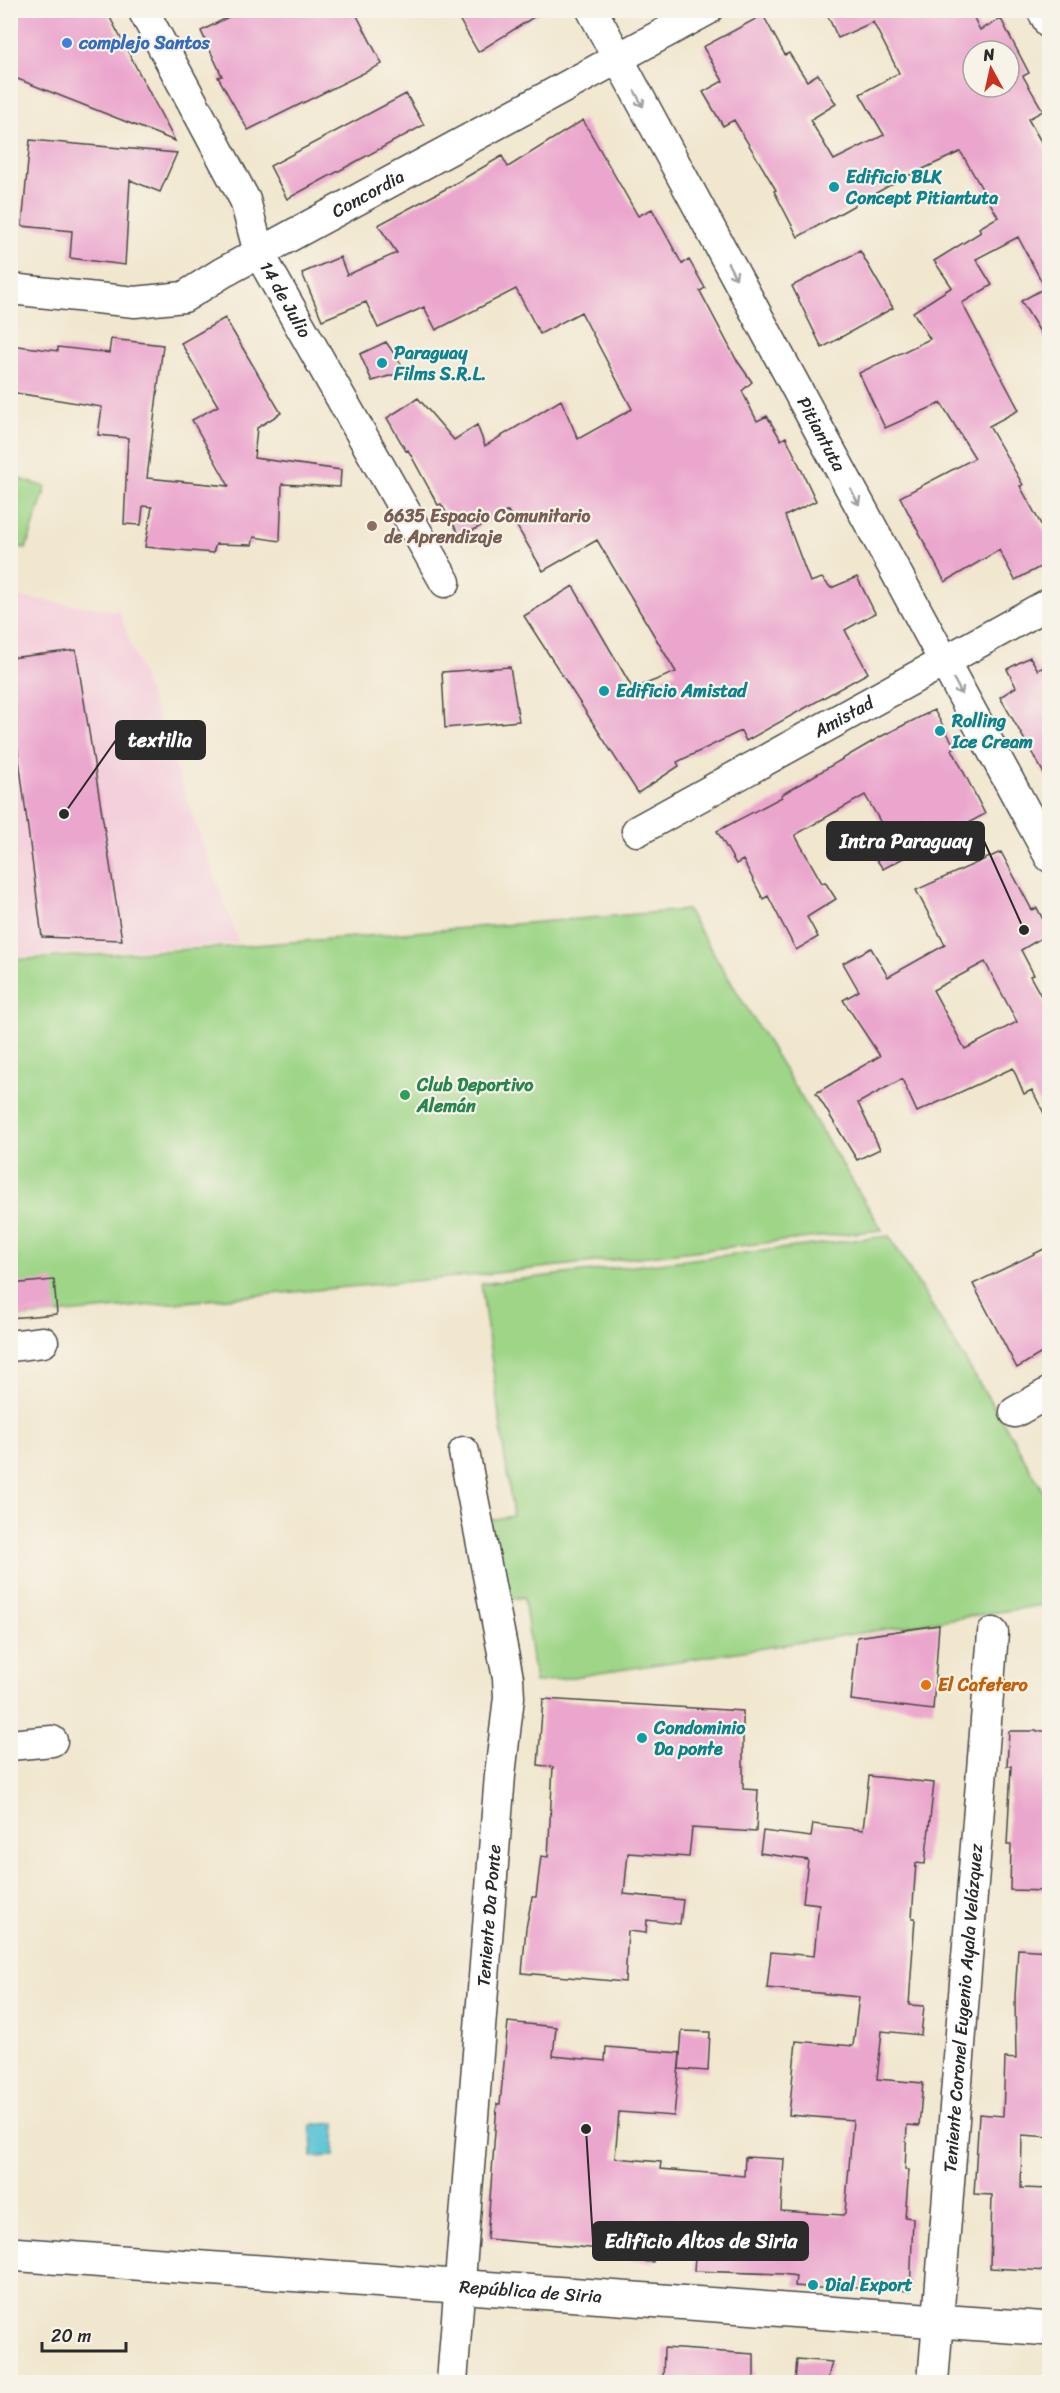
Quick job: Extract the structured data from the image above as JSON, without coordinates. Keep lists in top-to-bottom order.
{
  "streets": {
    "street": [
      "Concordia",
      "14 de Julio",
      "Pitiantuta",
      "Amistad",
      "Teniente Da Ponte",
      "Teniente Coronel Eugenio Ayala Velázquez",
      "República de Siria"
    ]
  },
  "crossings": [
    ["Concordia", "14 de Julio"],
    ["Concordia", "Pitiantuta"],
    ["Pitiantuta", "Amistad"],
    ["Teniente Da Ponte", "República de Siria"],
    ["Teniente Coronel Eugenio Ayala Velázquez", "República de Siria"]
  ],
  "one_way": ["Pitiantuta"],
  "places": [
    "complejo Santos",
    "Edificio BLK Concept Pitiantuta",
    "Paraguay Films S.R.L.",
    "6635 Espacio Comunitario de Aprendizaje",
    "Edificio Amistad",
    "Rolling Ice Cream",
    "textilia",
    "Intra Paraguay",
    "Club Deportivo Alemán",
    "El Cafetero",
    "Condominio Da ponte",
    "Edificio Altos de Siria",
    "Dial Export"
  ],
  "scale_bar": "20 m",
  "north": "top"
}
